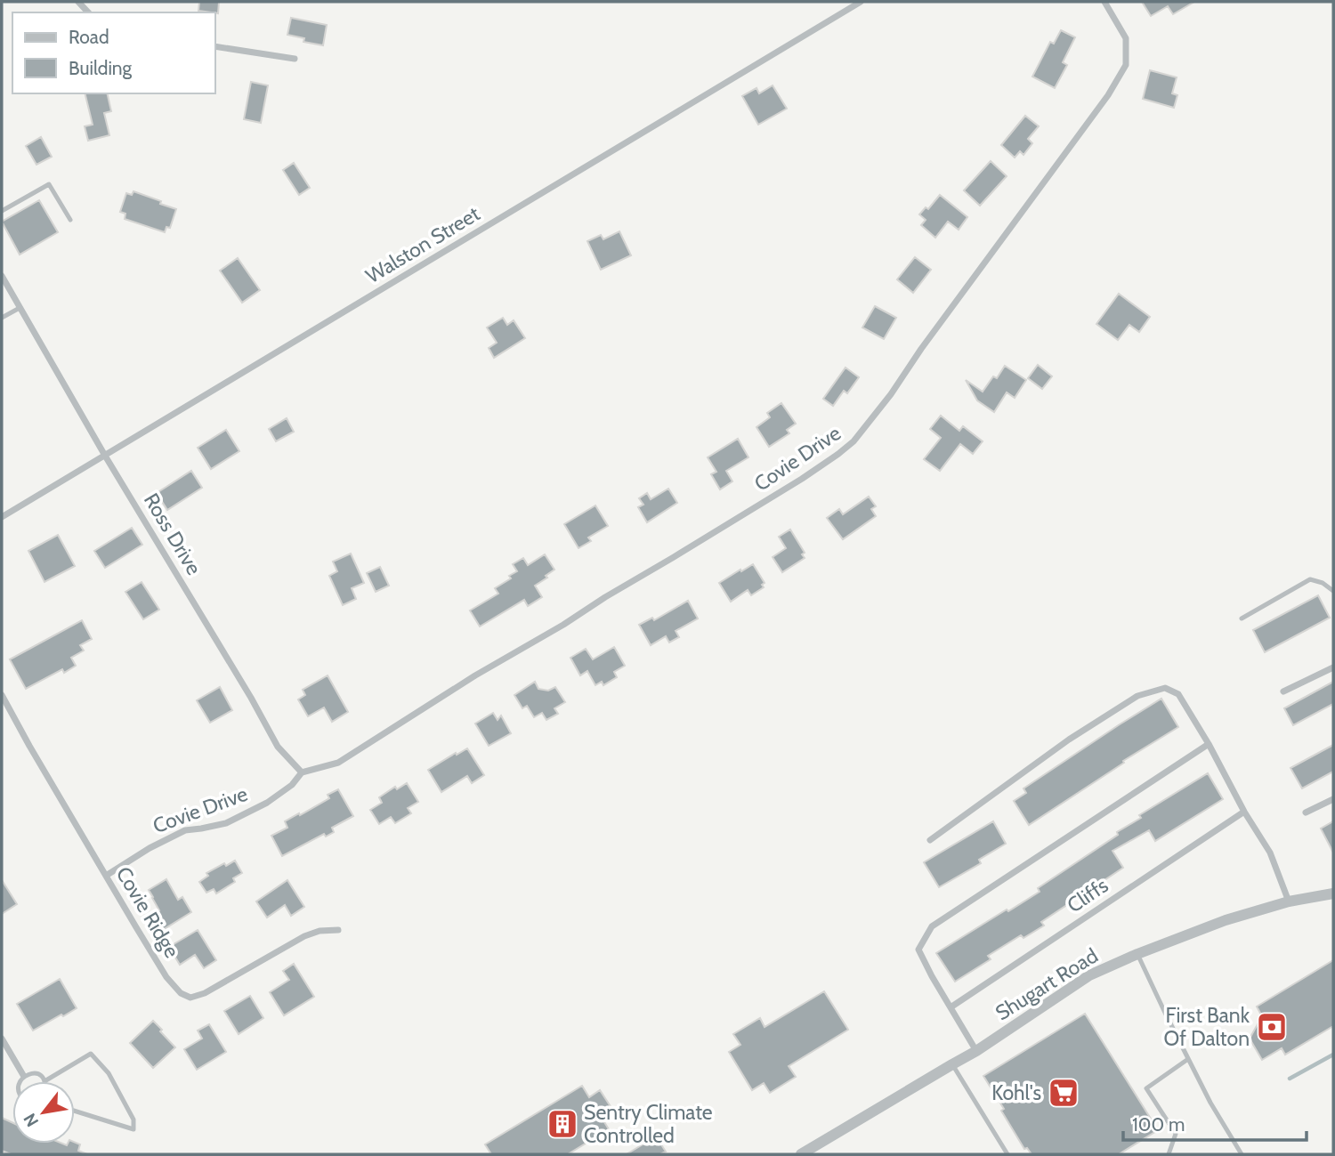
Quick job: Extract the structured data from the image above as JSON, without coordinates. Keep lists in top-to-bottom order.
{
  "streets": {
    "street": [
      "Walston Street",
      "Covie Drive",
      "Ross Drive",
      "Cliffs",
      "Covie Ridge",
      "Shugart Road"
    ]
  },
  "crossings": [
    ["Walston Street", "Ross Drive"],
    ["Covie Drive", "Ross Drive"],
    ["Covie Drive", "Covie Ridge"]
  ],
  "places": {
    "bank": ["First Bank Of Dalton"],
    "supermarket": ["Kohl's"],
    "building": ["Sentry Climate Controlled"]
  },
  "legend": ["Road", "Building"],
  "scale_bar": "100 m",
  "north": "bottom left"
}
